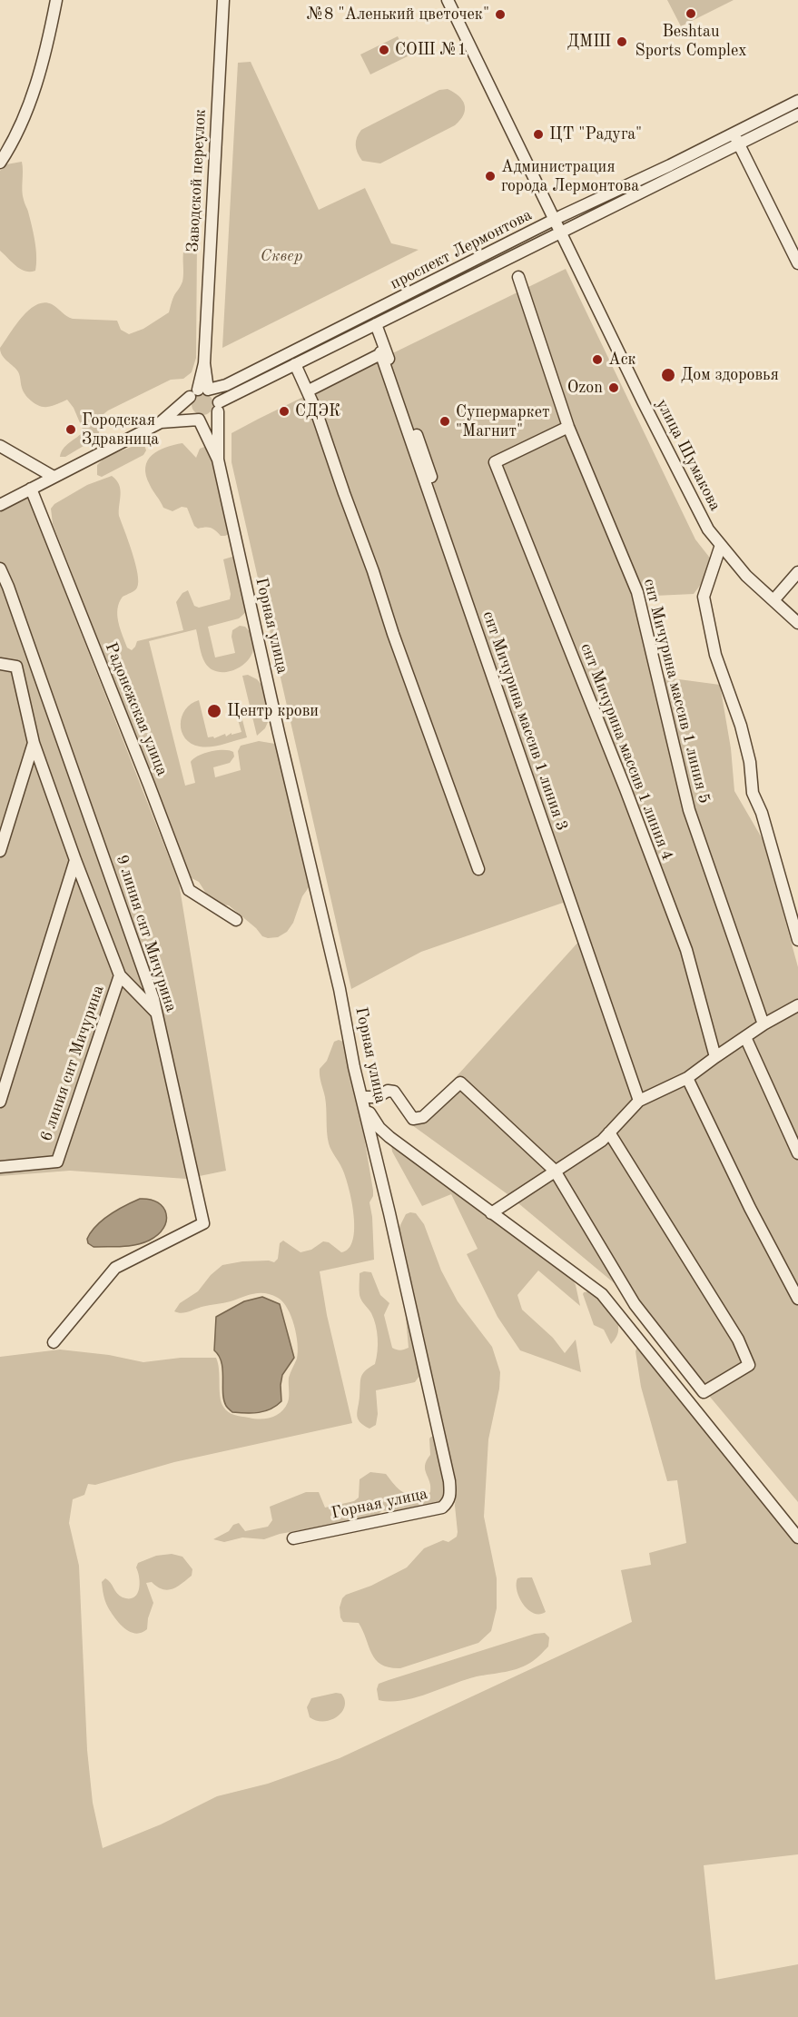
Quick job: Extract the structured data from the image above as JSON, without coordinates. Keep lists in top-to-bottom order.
{
  "streets": {
    "street": [
      "Заводской переулок",
      "проспект Лермонтова",
      "улица Шумакова",
      "Горная улица",
      "снт Мичурина массив 1 линия 5",
      "Радонежская улица",
      "снт Мичурина массив 1 линия 3",
      "снт Мичурина массив 1 линия 4",
      "9 линия снт Мичурина",
      "6 линия снт Мичурина"
    ]
  },
  "crossings": [
    ["Заводской переулок", "проспект Лермонтова"],
    ["проспект Лермонтова", "улица Шумакова"],
    ["снт Мичурина массив 1 линия 5", "снт Мичурина массив 1 линия 4"]
  ],
  "parks": ["Сквер"],
  "places": [
    "Beshtau Sports Complex",
    "№8 \"Аленький цветочек\"",
    "ДМШ",
    "СОШ №1",
    "ЦТ \"Радуга\"",
    "Администрация города Лермонтова",
    "Аск",
    "Дом здоровья",
    "Ozon",
    "СДЭК",
    "Супермаркет \"Магнит\"",
    "Городская Здравница",
    "Центр крови"
  ]
}
